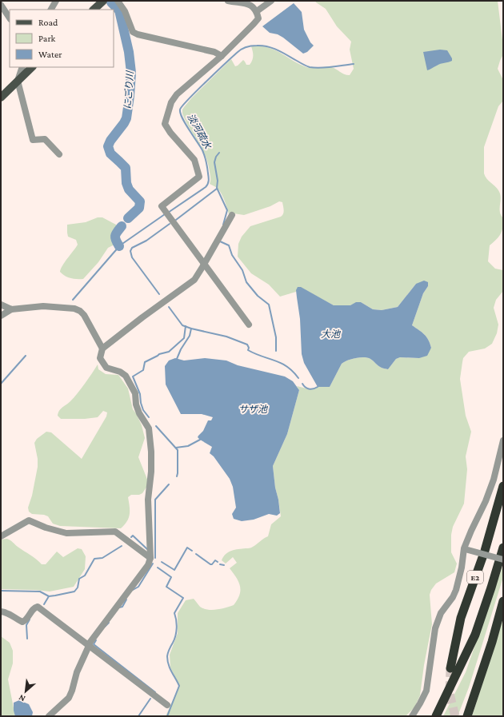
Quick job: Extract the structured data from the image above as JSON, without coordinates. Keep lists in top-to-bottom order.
{
  "streets": {
    "highway": ["E2"]
  },
  "water": [
    "にごり川",
    "淡河疏水",
    "大池",
    "サザ池"
  ],
  "legend": ["Road", "Park", "Water"],
  "north": "bottom left"
}
